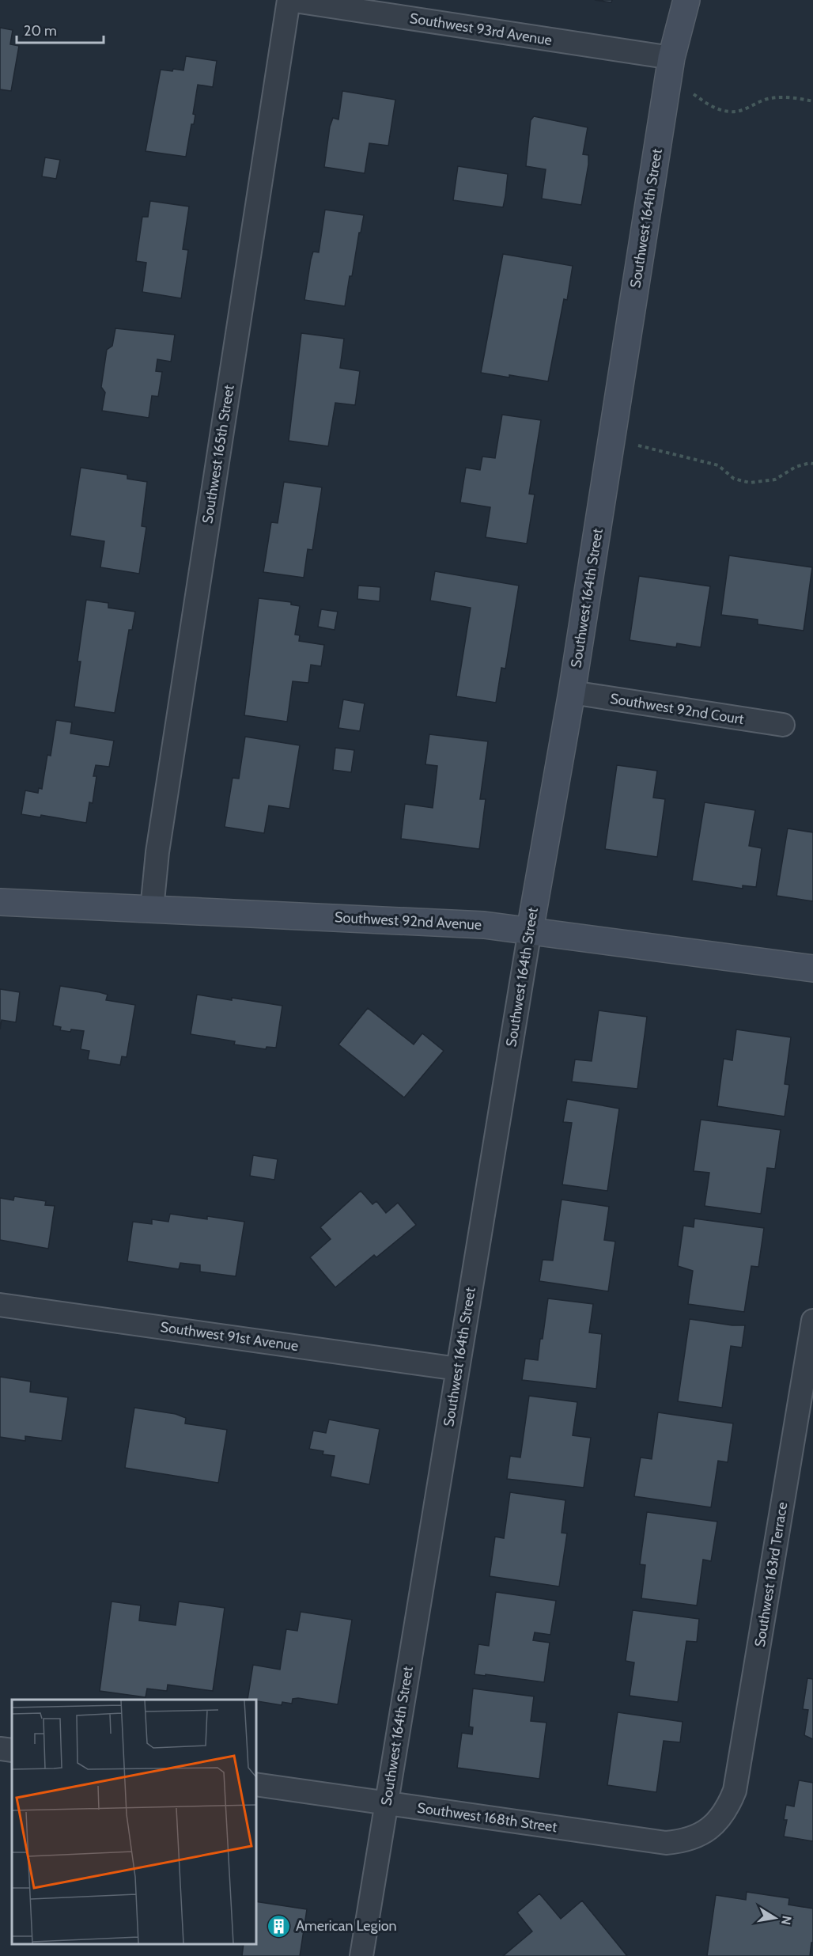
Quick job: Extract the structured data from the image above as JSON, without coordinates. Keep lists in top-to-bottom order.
{
  "streets": {
    "street": [
      "Southwest 93rd Avenue",
      "Southwest 164th Street",
      "Southwest 165th Street",
      "Southwest 92nd Court",
      "Southwest 92nd Avenue",
      "Southwest 91st Avenue",
      "Southwest 163rd Terrace",
      "Southwest 168th Street"
    ]
  },
  "crossings": [
    ["Southwest 93rd Avenue", "Southwest 164th Street"],
    ["Southwest 93rd Avenue", "Southwest 165th Street"],
    ["Southwest 164th Street", "Southwest 92nd Court"],
    ["Southwest 164th Street", "Southwest 92nd Avenue"],
    ["Southwest 164th Street", "Southwest 91st Avenue"],
    ["Southwest 164th Street", "Southwest 168th Street"],
    ["Southwest 165th Street", "Southwest 92nd Avenue"],
    ["Southwest 163rd Terrace", "Southwest 168th Street"]
  ],
  "places": {
    "building": ["American Legion"]
  },
  "scale_bar": "20 m",
  "north": "right"
}
